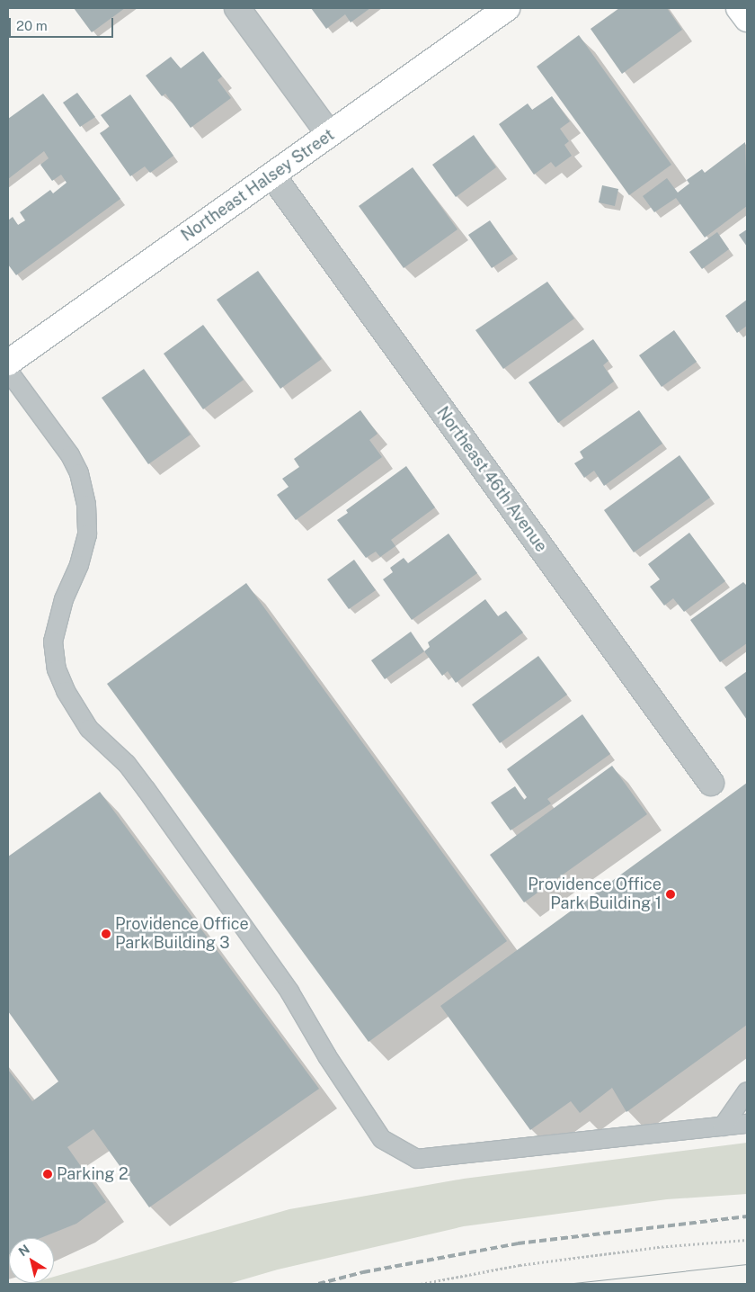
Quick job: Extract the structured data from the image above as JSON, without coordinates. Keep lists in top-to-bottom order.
{
  "streets": {
    "main road": ["Northeast Halsey Street"],
    "street": ["Northeast 46th Avenue"]
  },
  "crossings": [
    ["Northeast Halsey Street", "Northeast 46th Avenue"]
  ],
  "places": ["Providence Office Park Building 1", "Providence Office Park Building 3", "Parking 2"],
  "scale_bar": "20 m",
  "north": "top left"
}
